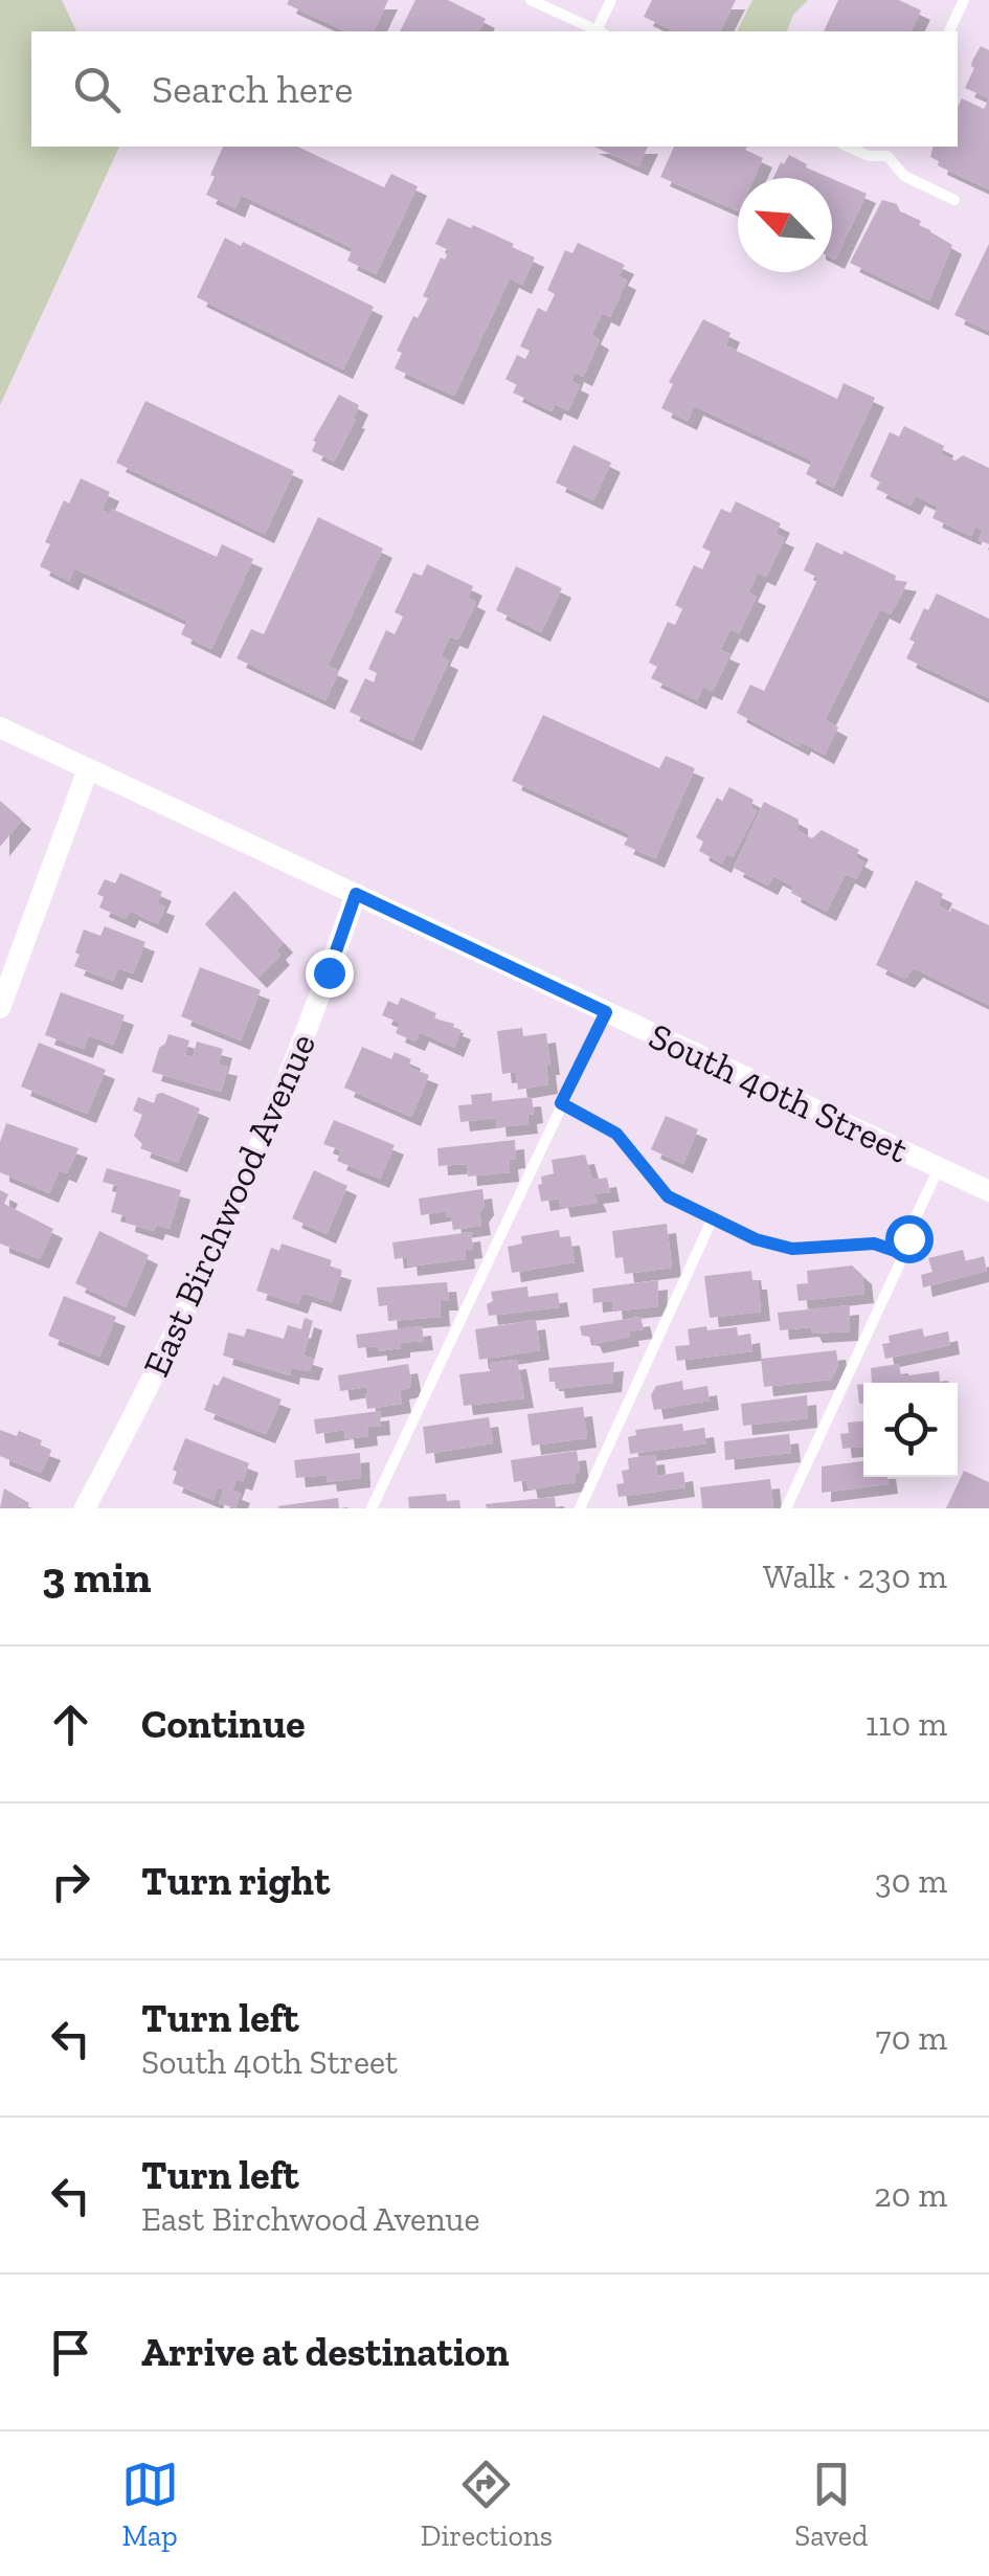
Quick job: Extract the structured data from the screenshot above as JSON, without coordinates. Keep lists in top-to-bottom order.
{
  "streets": {
    "street": ["South 40th Street", "East Birchwood Avenue"]
  },
  "crossings": [
    ["South 40th Street", "East Birchwood Avenue"]
  ],
  "north": "top left",
  "page": {
    "search": "Search here",
    "heading": ["3 min", "Walk · 230 m"],
    "list": [
      ["Continue", "110 m"],
      ["Turn right", "30 m"],
      ["Turn left", "South 40th Street", "70 m"],
      ["Turn left", "East Birchwood Avenue", "20 m"],
      "Arrive at destination"
    ],
    "nav": ["Map", "Directions", "Saved"]
  }
}
